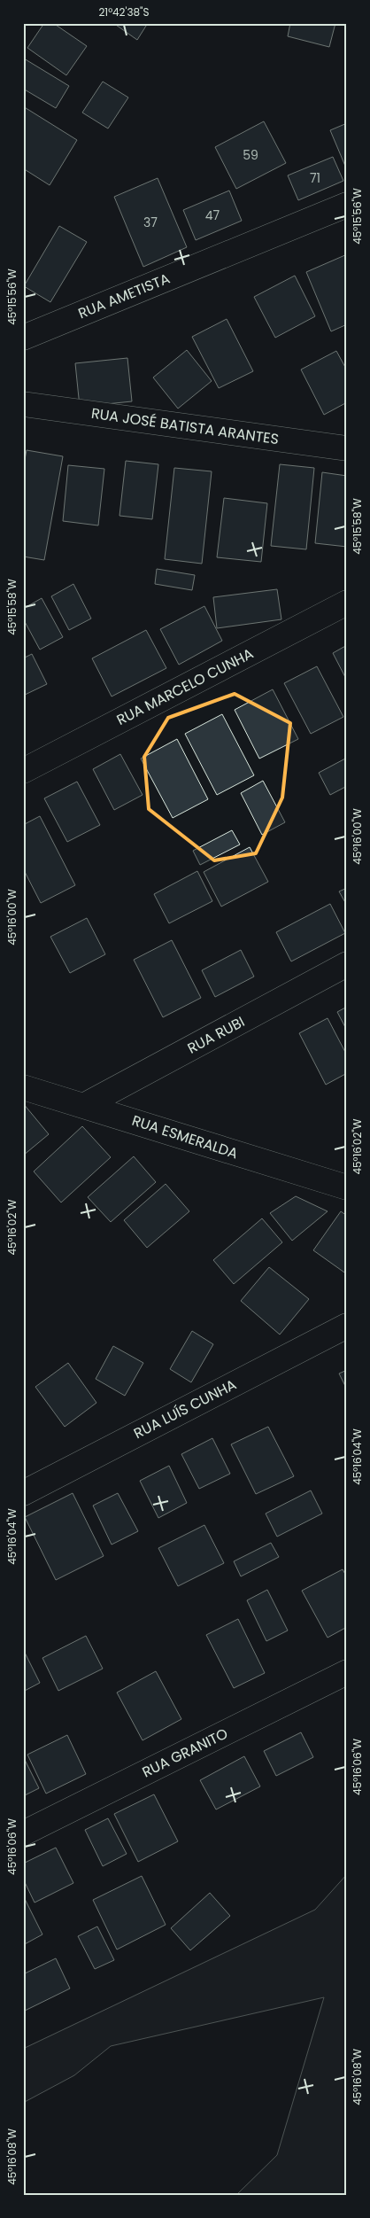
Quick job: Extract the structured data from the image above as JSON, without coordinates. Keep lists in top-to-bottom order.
{
  "streets": {
    "street": [
      "RUA AMETISTA",
      "RUA JOSÉ BATISTA ARANTES",
      "RUA MARCELO CUNHA",
      "RUA RUBI",
      "RUA ESMERALDA",
      "RUA LUÍS CUNHA",
      "RUA GRANITO"
    ]
  },
  "crossings": [
    ["RUA RUBI", "RUA ESMERALDA"]
  ],
  "house_numbers": [
    "59",
    "71",
    "47",
    "37"
  ],
  "coordinates": [
    "21°42'38\"S",
    "45°15'56\"W",
    "45°15'58\"W",
    "45°16'00\"W",
    "45°16'02\"W",
    "45°16'04\"W",
    "45°16'06\"W",
    "45°16'08\"W"
  ]
}
